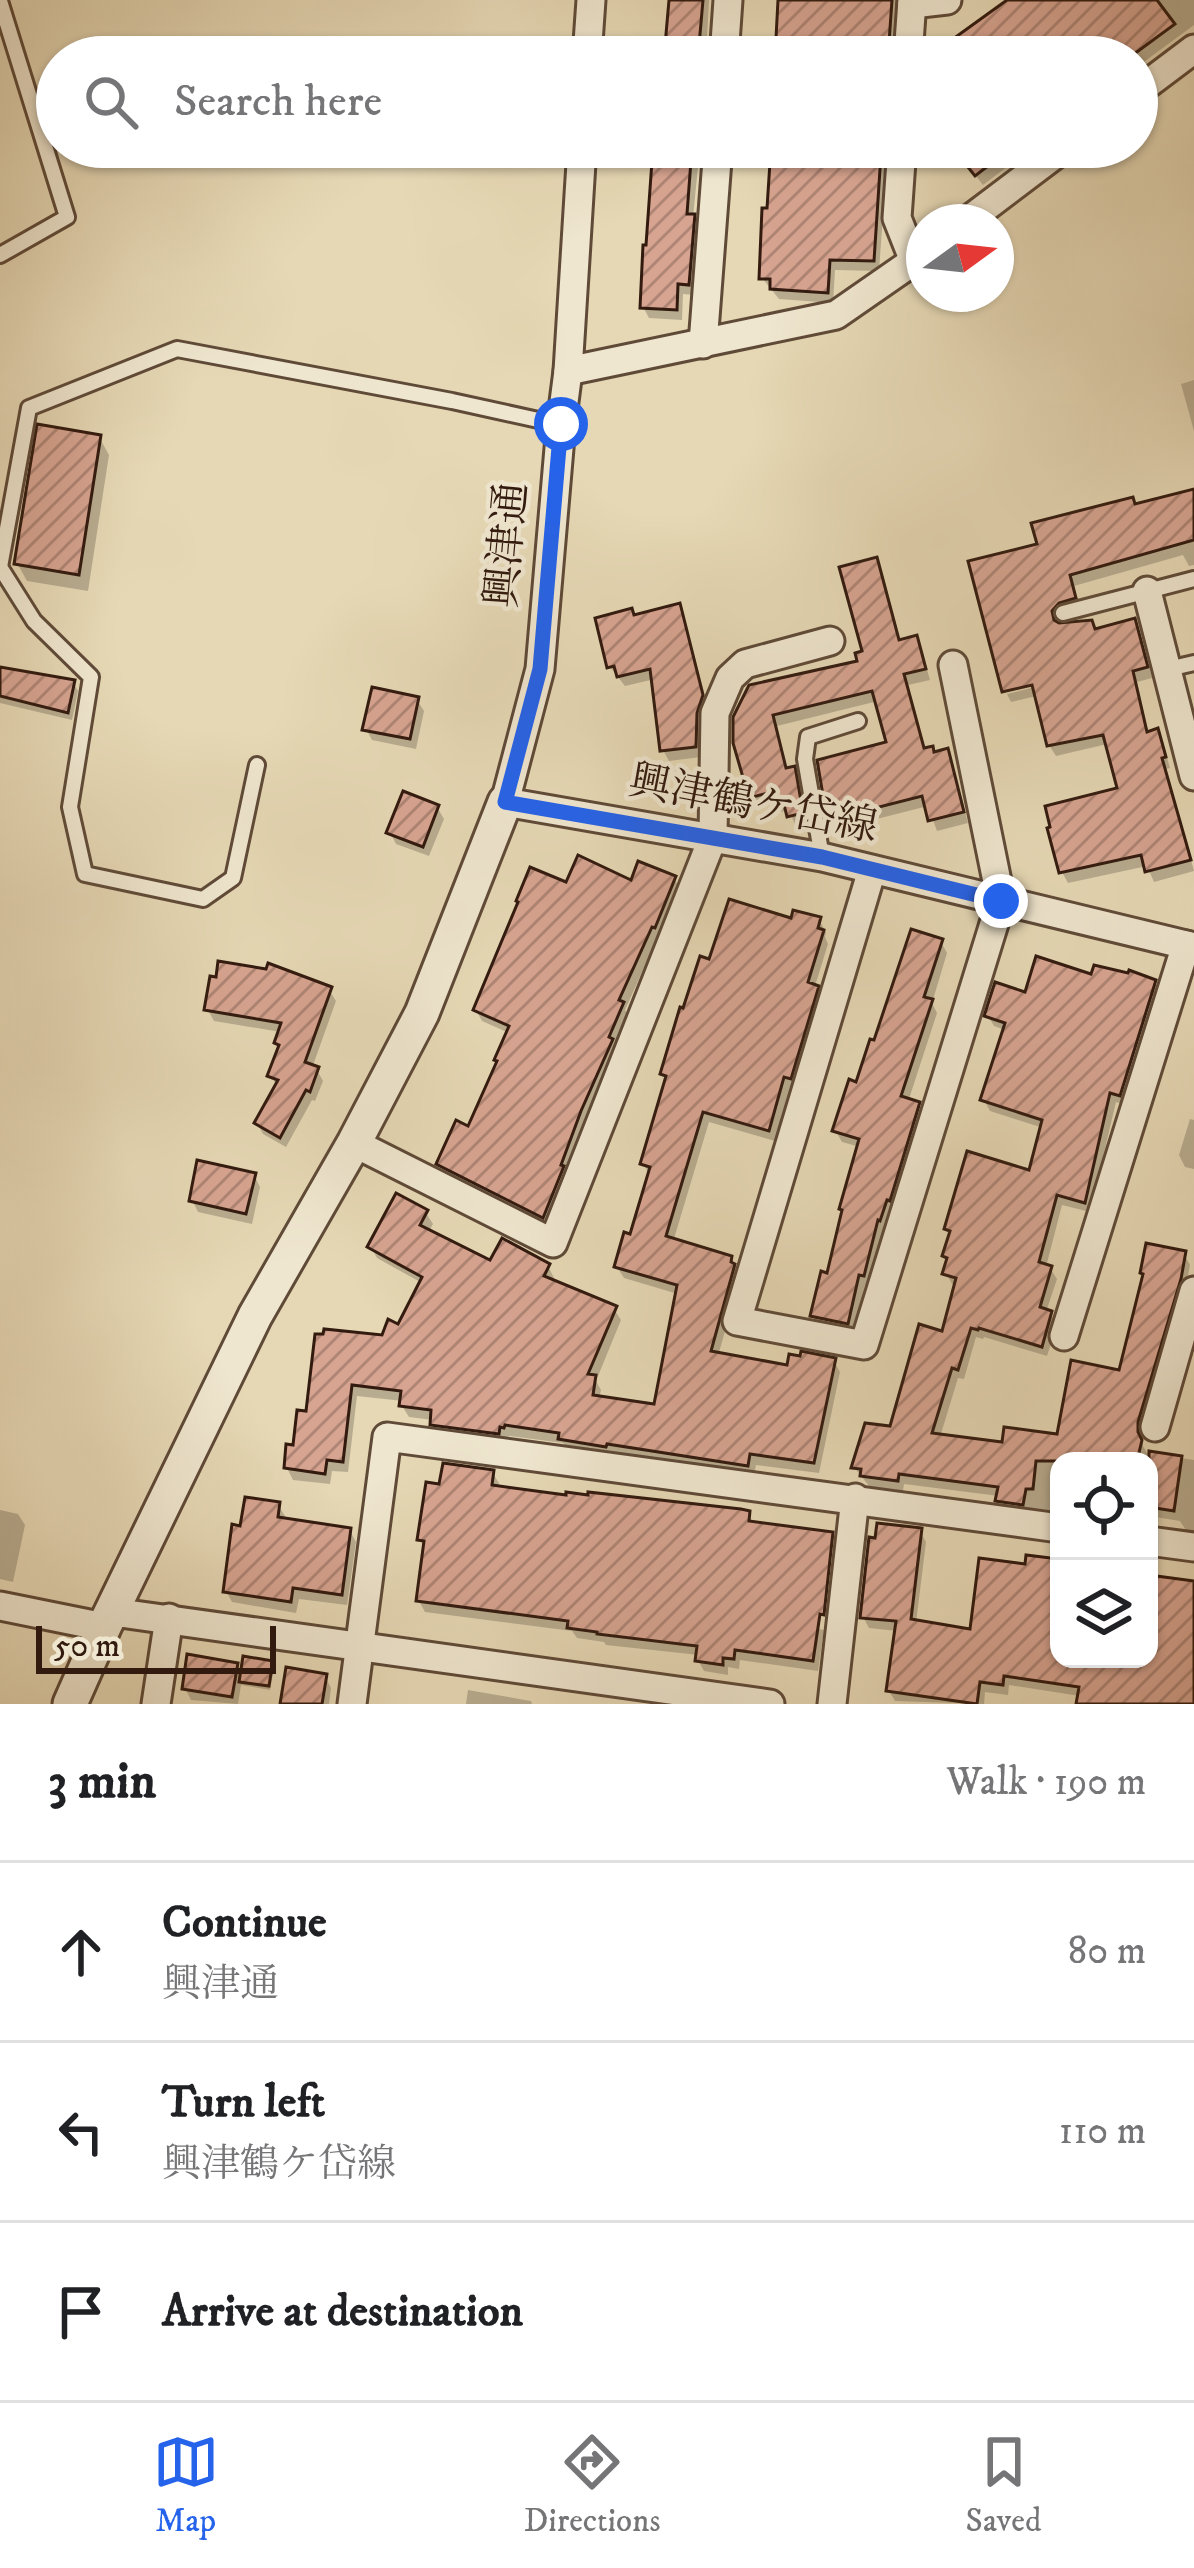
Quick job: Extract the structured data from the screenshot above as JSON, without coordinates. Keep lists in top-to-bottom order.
{
  "streets": {
    "street": ["興津通", "興津鶴ケ岱線"]
  },
  "crossings": [
    ["興津通", "興津鶴ケ岱線"]
  ],
  "scale_bar": "50 m",
  "north": "right",
  "page": {
    "search": "Search here",
    "scale": "50 m",
    "heading": ["3 min", "Walk · 190 m"],
    "list": [
      ["Continue", "興津通", "80 m"],
      ["Turn left", "興津鶴ケ岱線", "110 m"],
      "Arrive at destination"
    ],
    "nav": ["Map", "Directions", "Saved"]
  }
}
